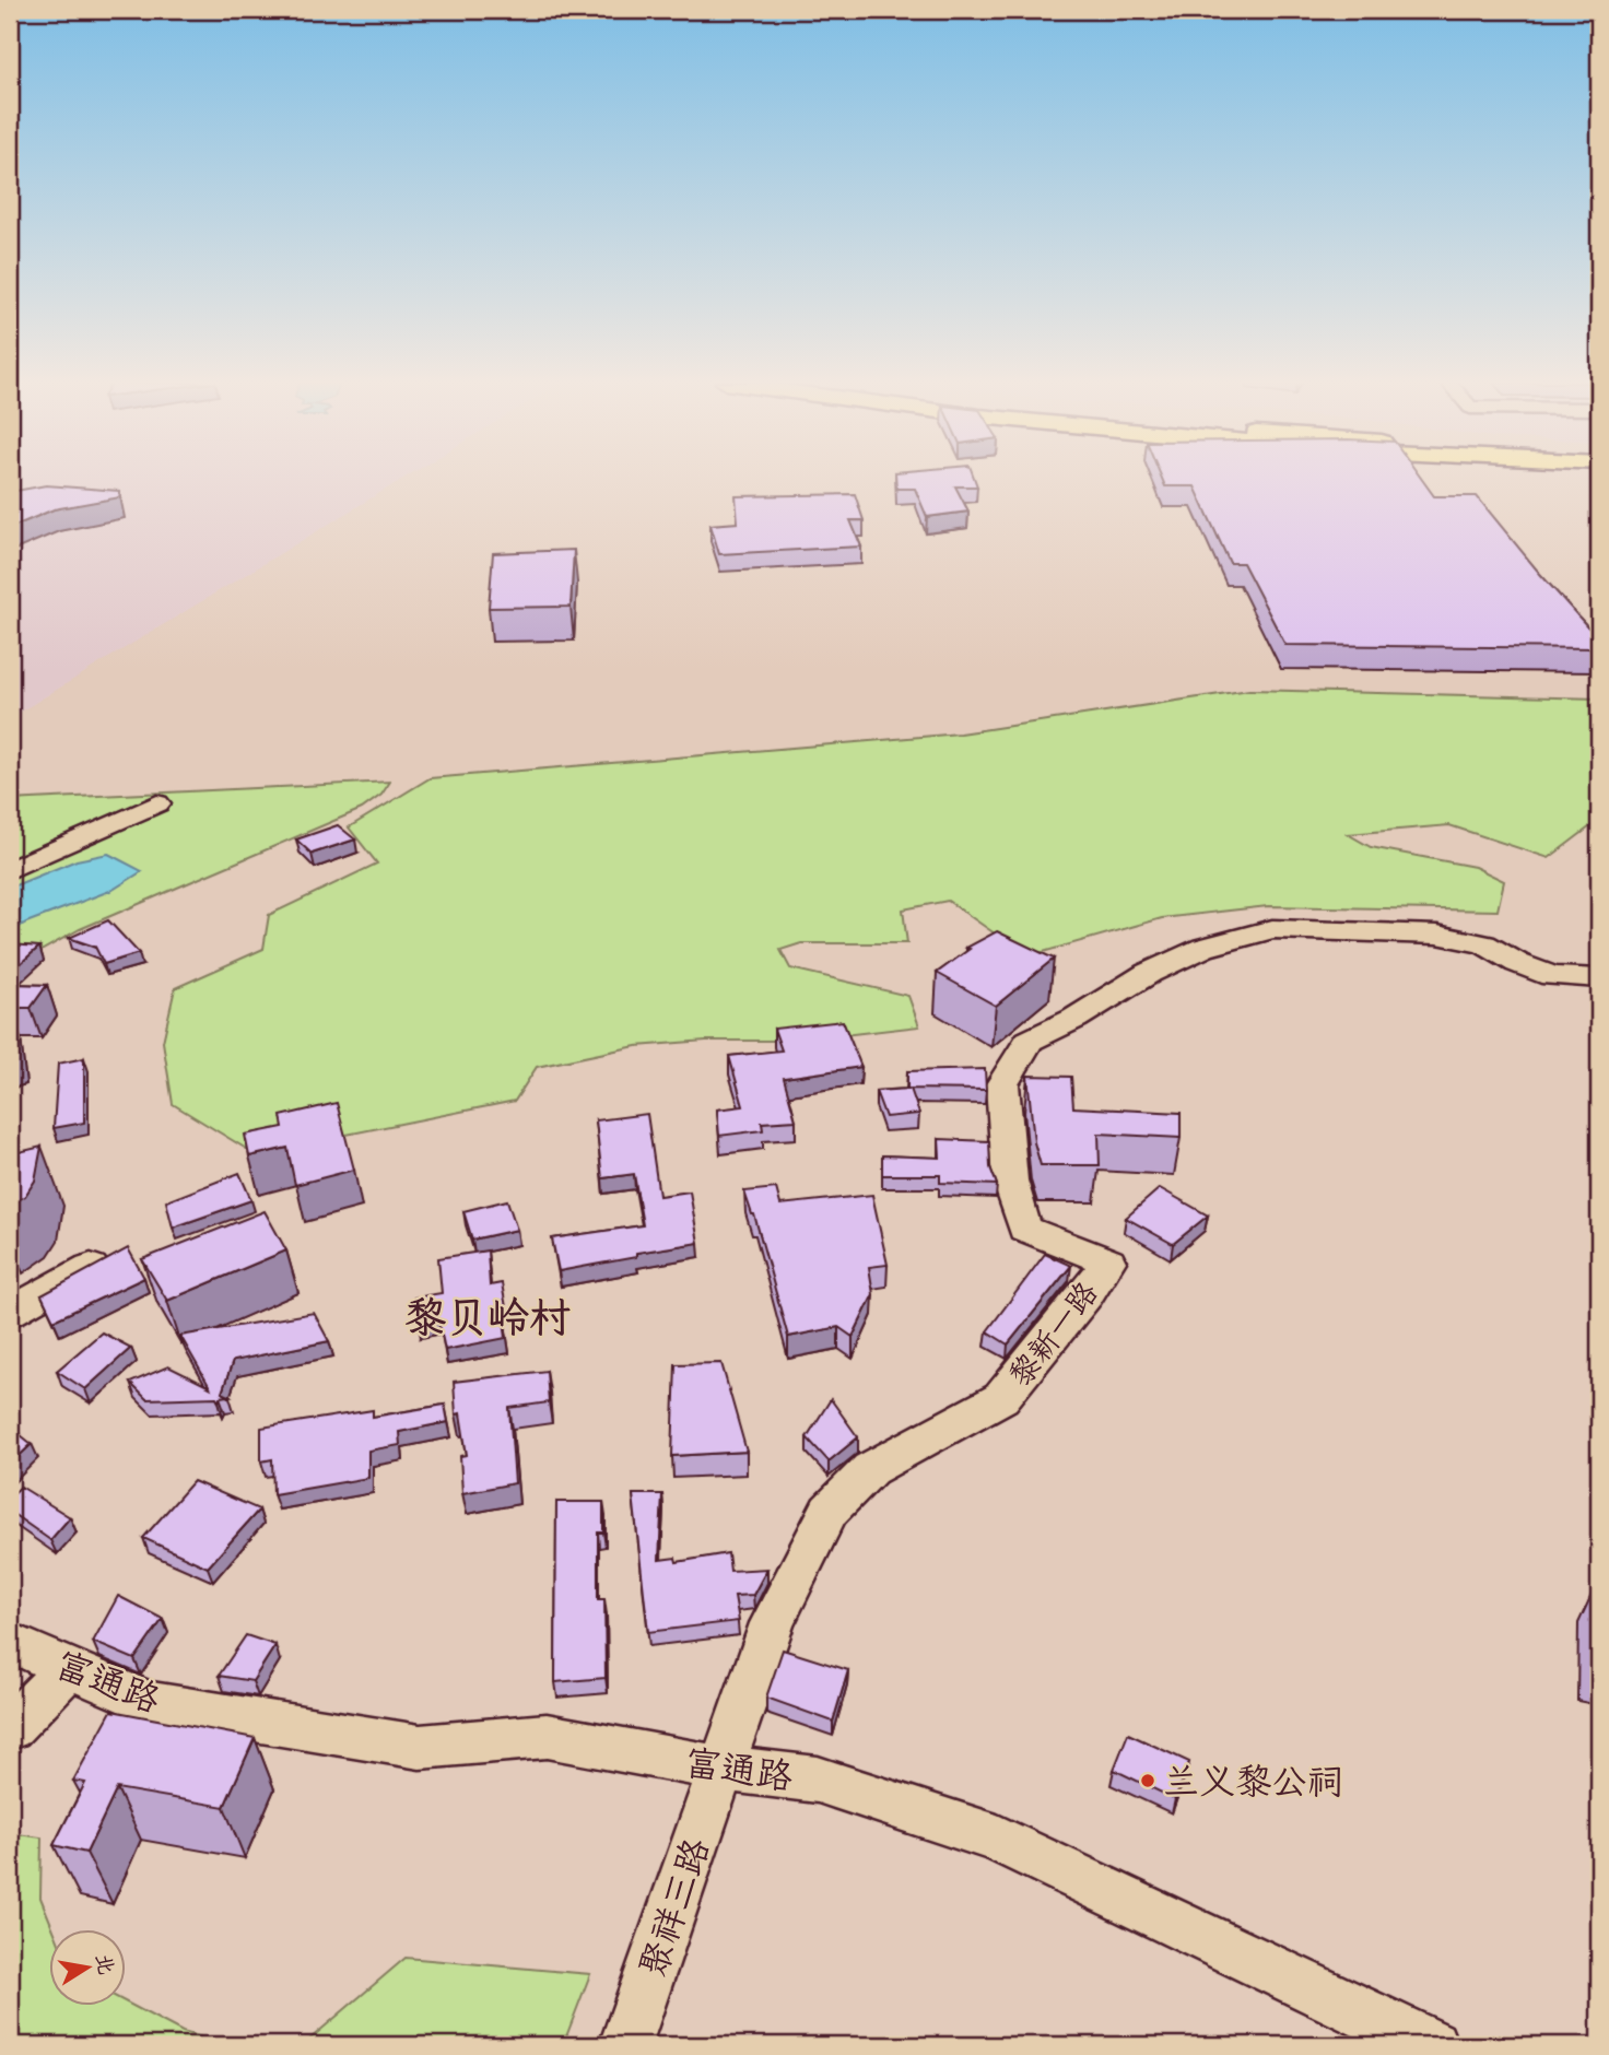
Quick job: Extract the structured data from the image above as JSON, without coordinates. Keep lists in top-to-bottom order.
{
  "streets": {
    "street": ["黎新一路", "富通路", "聚祥三路"]
  },
  "crossings": [
    ["黎新一路", "富通路"],
    ["黎新一路", "聚祥三路"],
    ["富通路", "聚祥三路"]
  ],
  "districts": ["黎贝岭村"],
  "places": ["兰义黎公祠"],
  "north": "right"
}
